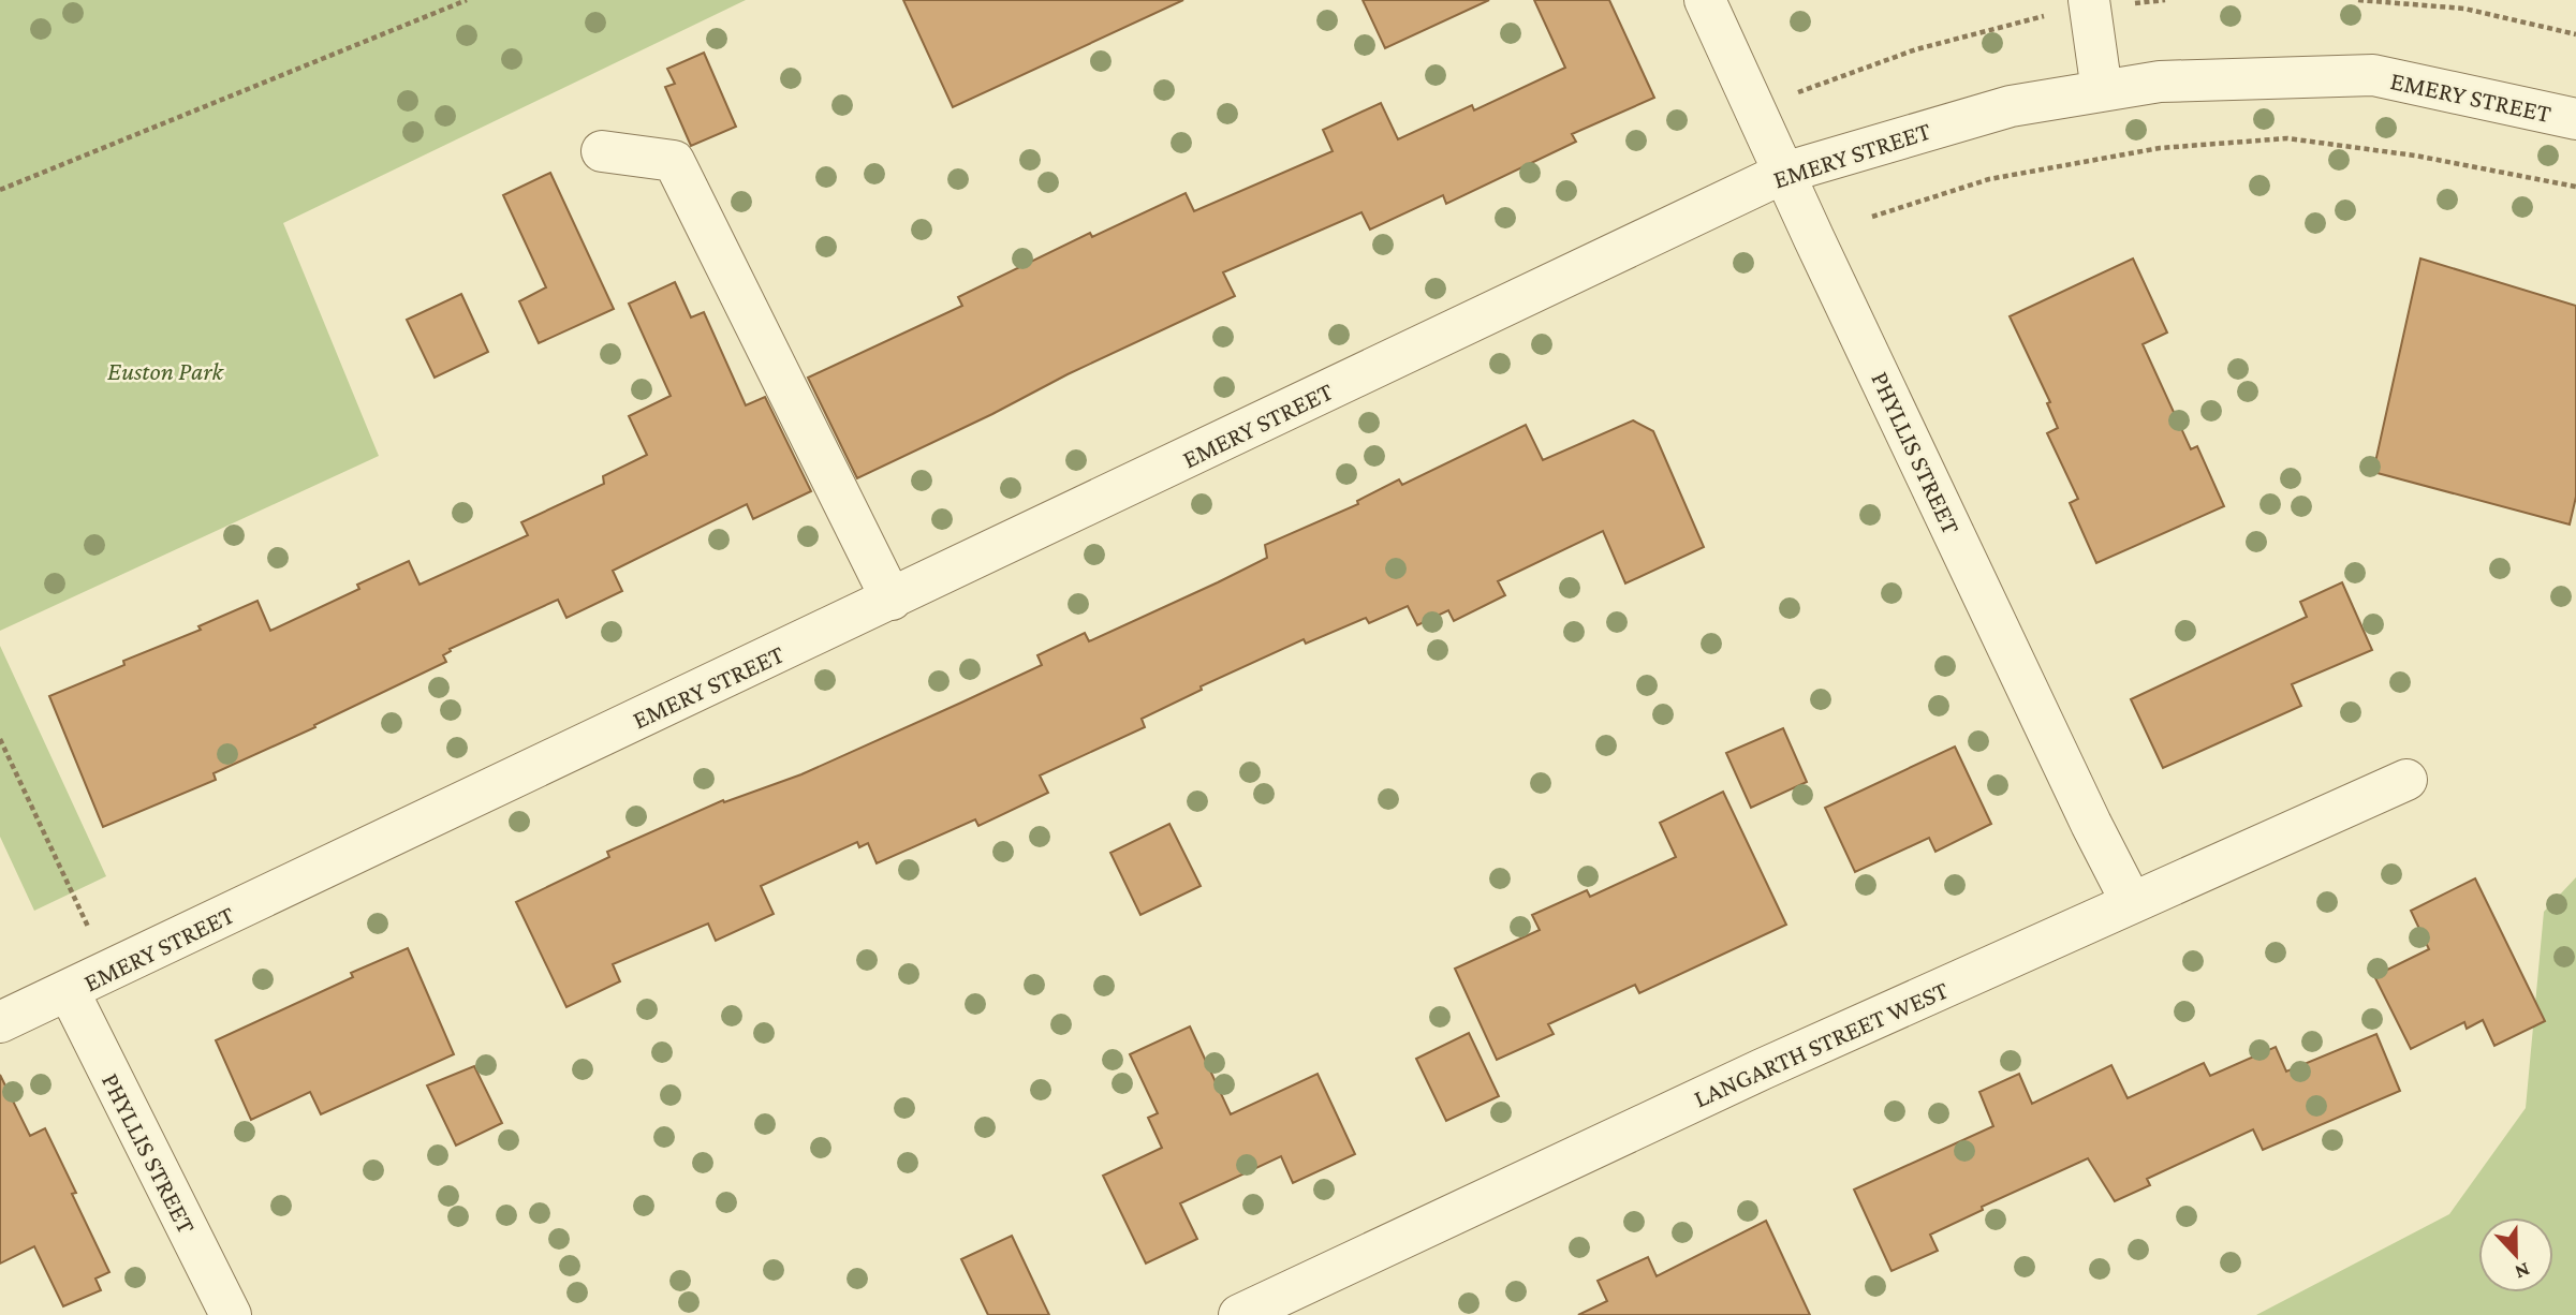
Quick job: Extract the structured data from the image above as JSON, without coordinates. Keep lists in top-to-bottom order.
{
  "streets": {
    "street": ["EMERY STREET", "PHYLLIS STREET", "LANGARTH STREET WEST"]
  },
  "crossings": [
    ["EMERY STREET", "PHYLLIS STREET"],
    ["PHYLLIS STREET", "LANGARTH STREET WEST"]
  ],
  "parks": ["Euston Park"],
  "north": "bottom"
}
